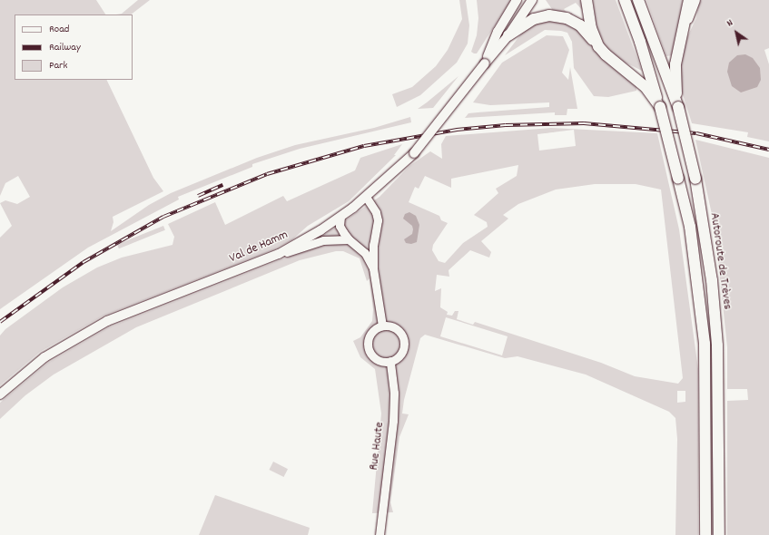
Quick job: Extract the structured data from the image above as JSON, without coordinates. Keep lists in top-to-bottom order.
{
  "streets": {
    "highway": ["Autoroute de Trèves"],
    "main road": ["Val de Hamm", "Rue Haute"]
  },
  "legend": ["Road", "Railway", "Park"],
  "north": "top left"
}
